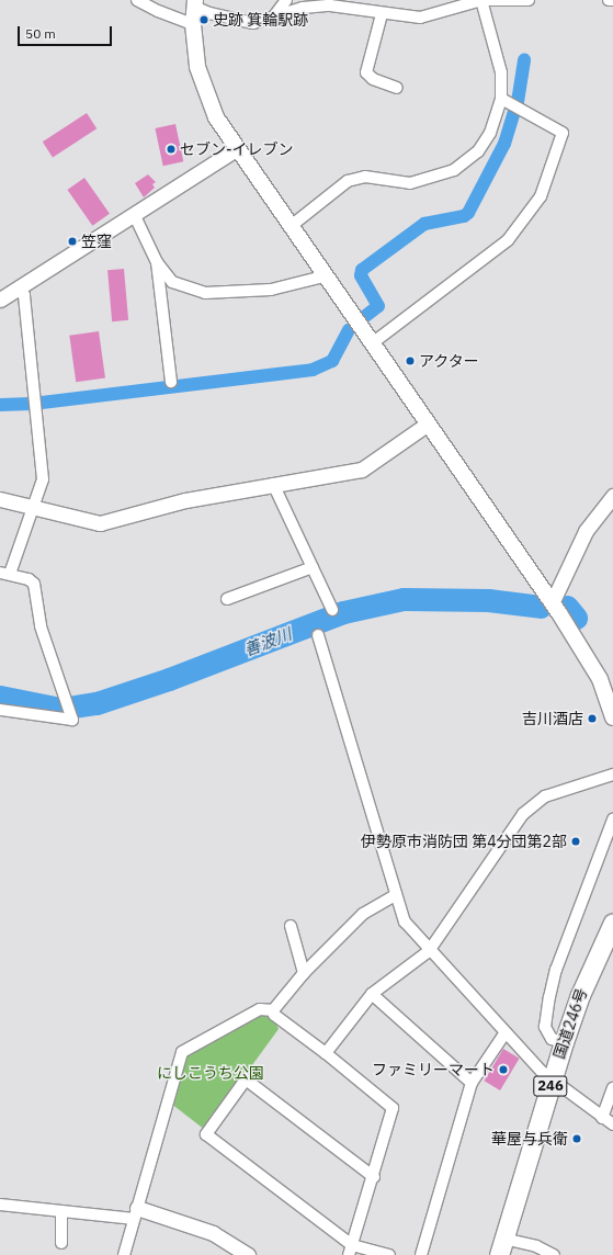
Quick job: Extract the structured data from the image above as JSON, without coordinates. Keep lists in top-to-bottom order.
{
  "streets": {
    "highway": ["国道246号", "246"]
  },
  "water": ["善波川"],
  "parks": ["にしこうち公園"],
  "places": [
    "史跡 箕輪駅跡",
    "セブン-イレブン",
    "笠窪",
    "アクター",
    "吉川酒店",
    "伊勢原市消防団 第4分団第2部",
    "ファミリーマート",
    "華屋与兵衛"
  ],
  "scale_bar": "50 m"
}
